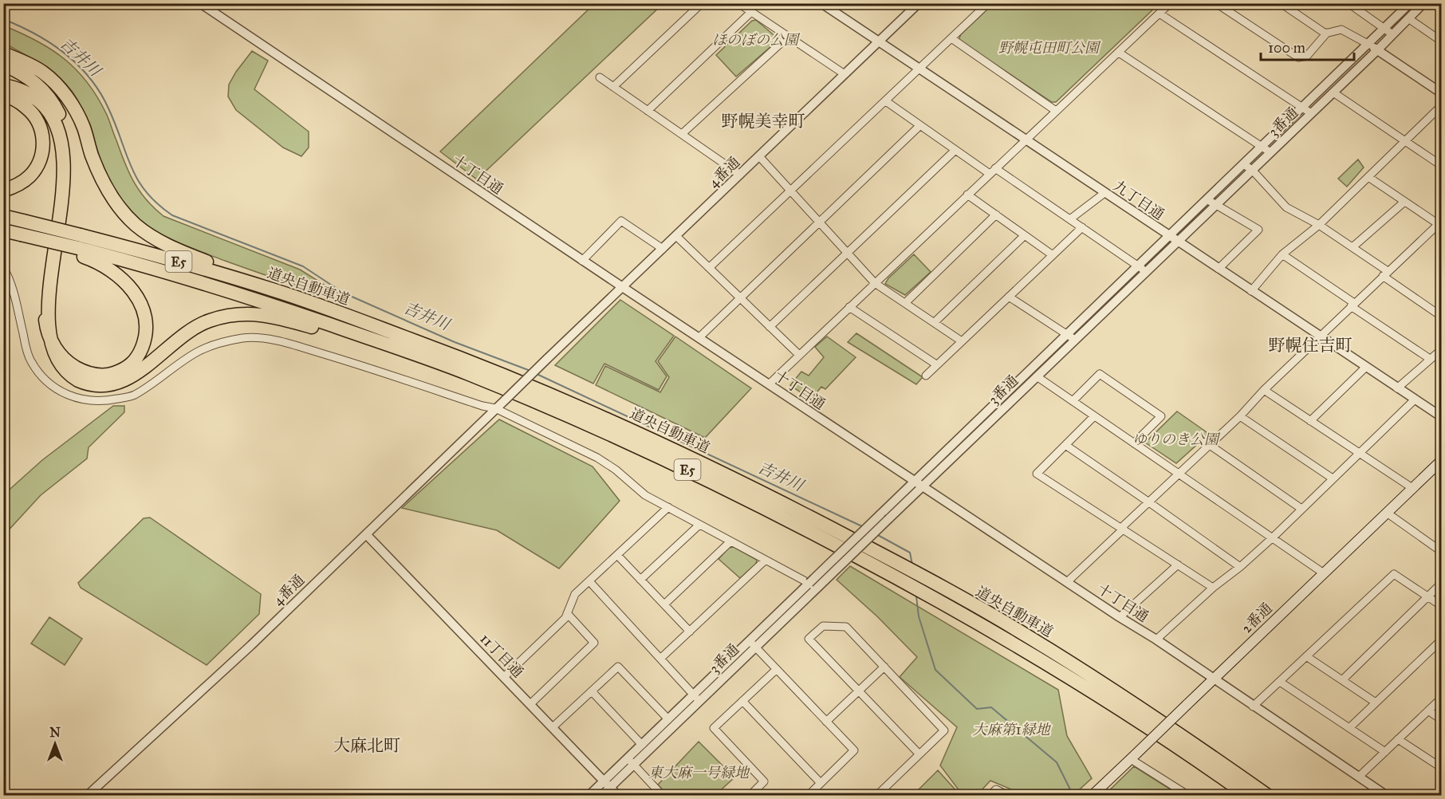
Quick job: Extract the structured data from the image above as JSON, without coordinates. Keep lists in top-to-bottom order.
{
  "streets": {
    "highway": ["E5", "道央自動車道"],
    "main road": ["2番通"],
    "street": [
      "3番通",
      "4番通",
      "十丁目通",
      "九丁目通",
      "11丁目通"
    ]
  },
  "crossings": [
    ["3番通", "十丁目通"],
    ["3番通", "九丁目通"],
    ["3番通", "11丁目通"],
    ["4番通", "十丁目通"],
    ["4番通", "九丁目通"],
    ["4番通", "11丁目通"],
    ["十丁目通", "2番通"]
  ],
  "districts": ["野幌美幸町", "野幌住吉町", "大麻北町"],
  "water": ["吉井川"],
  "parks": [
    "ほのぼの公園",
    "野幌屯田町公園",
    "ゆりのき公園",
    "大麻第1緑地",
    "東大麻一号緑地"
  ],
  "scale_bar": "100 m",
  "north": "top"
}
